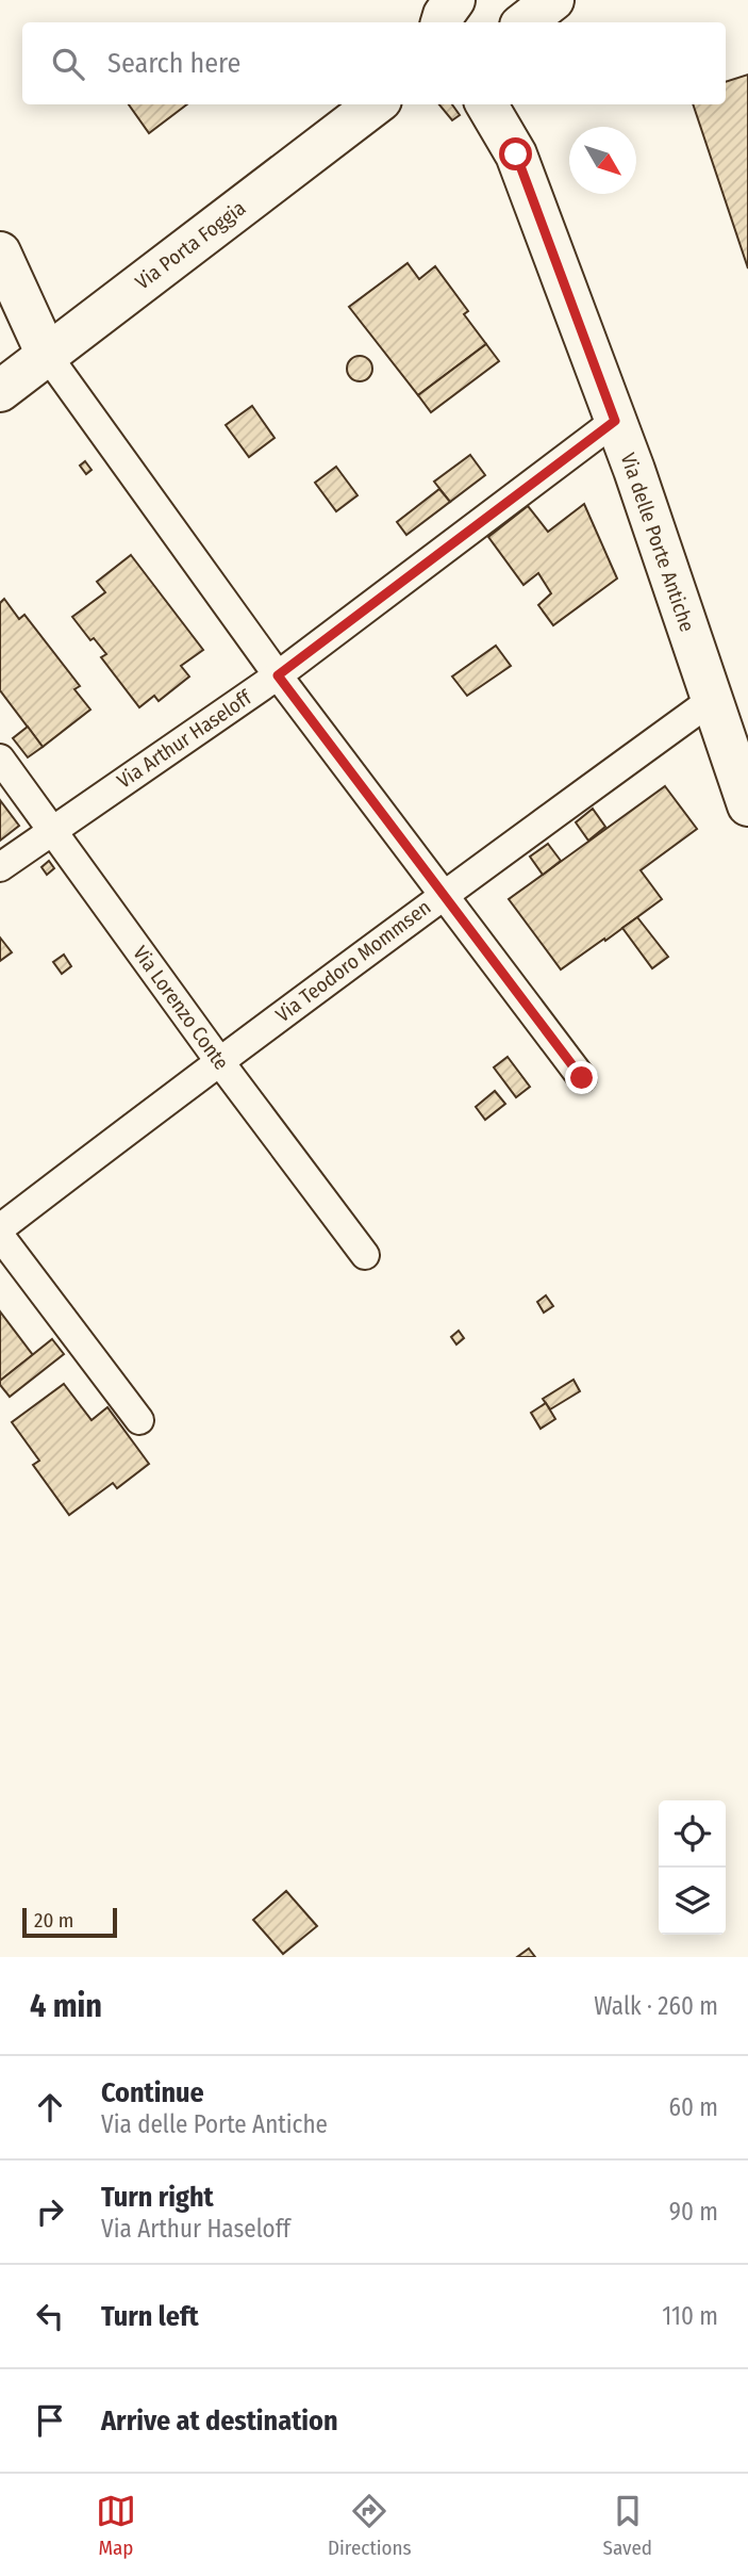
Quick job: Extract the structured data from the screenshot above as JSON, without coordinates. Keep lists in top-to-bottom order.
{
  "streets": {
    "main road": ["Via Porta Foggia", "Via delle Porte Antiche"],
    "street": ["Via Arthur Haseloff", "Via Teodoro Mommsen", "Via Lorenzo Conte"]
  },
  "crossings": [
    ["Via delle Porte Antiche", "Via Arthur Haseloff"],
    ["Via delle Porte Antiche", "Via Teodoro Mommsen"],
    ["Via Arthur Haseloff", "Via Lorenzo Conte"],
    ["Via Teodoro Mommsen", "Via Lorenzo Conte"]
  ],
  "scale_bar": "20 m",
  "north": "bottom right",
  "page": {
    "search": "Search here",
    "scale": "20 m",
    "heading": ["4 min", "Walk · 260 m"],
    "list": [
      ["Continue", "Via delle Porte Antiche", "60 m"],
      ["Turn right", "Via Arthur Haseloff", "90 m"],
      ["Turn left", "110 m"],
      "Arrive at destination"
    ],
    "nav": ["Map", "Directions", "Saved"]
  }
}
